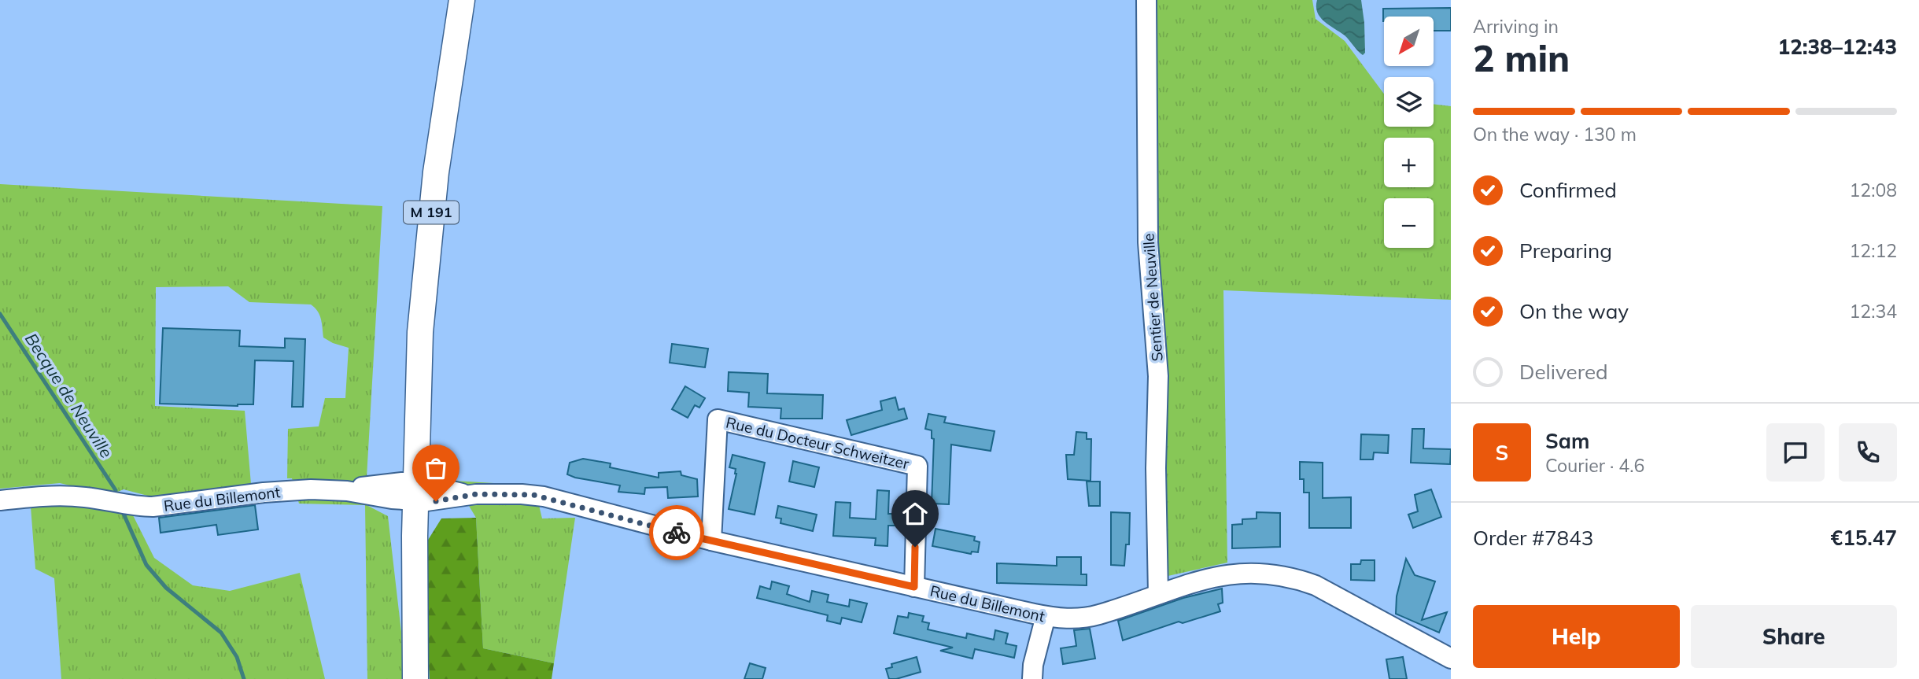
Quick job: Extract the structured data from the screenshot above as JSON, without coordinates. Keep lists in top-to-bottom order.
{
  "streets": {
    "main road": ["M 191"],
    "street": ["Sentier de Neuville", "Rue du Docteur Schweitzer", "Rue du Billemont"]
  },
  "crossings": [
    ["M 191", "Rue du Billemont"],
    ["Sentier de Neuville", "Rue du Billemont"],
    ["Rue du Docteur Schweitzer", "Rue du Billemont"]
  ],
  "water": ["Becque de Neuville"],
  "north": "bottom left",
  "page": {
    "heading": ["2 min", "Arriving in", "12:38–12:43"],
    "panel": [
      "Sam",
      "Courier · 4.6",
      "Order #7843",
      "€15.47"
    ],
    "map_buttons": ["+", "−"],
    "bar": "On the way · 130 m",
    "list": [
      ["Confirmed", "12:08"],
      ["Preparing", "12:12"],
      ["On the way", "12:34"],
      "Delivered"
    ],
    "round": "S",
    "buttons": ["Help", "Share"]
  }
}
